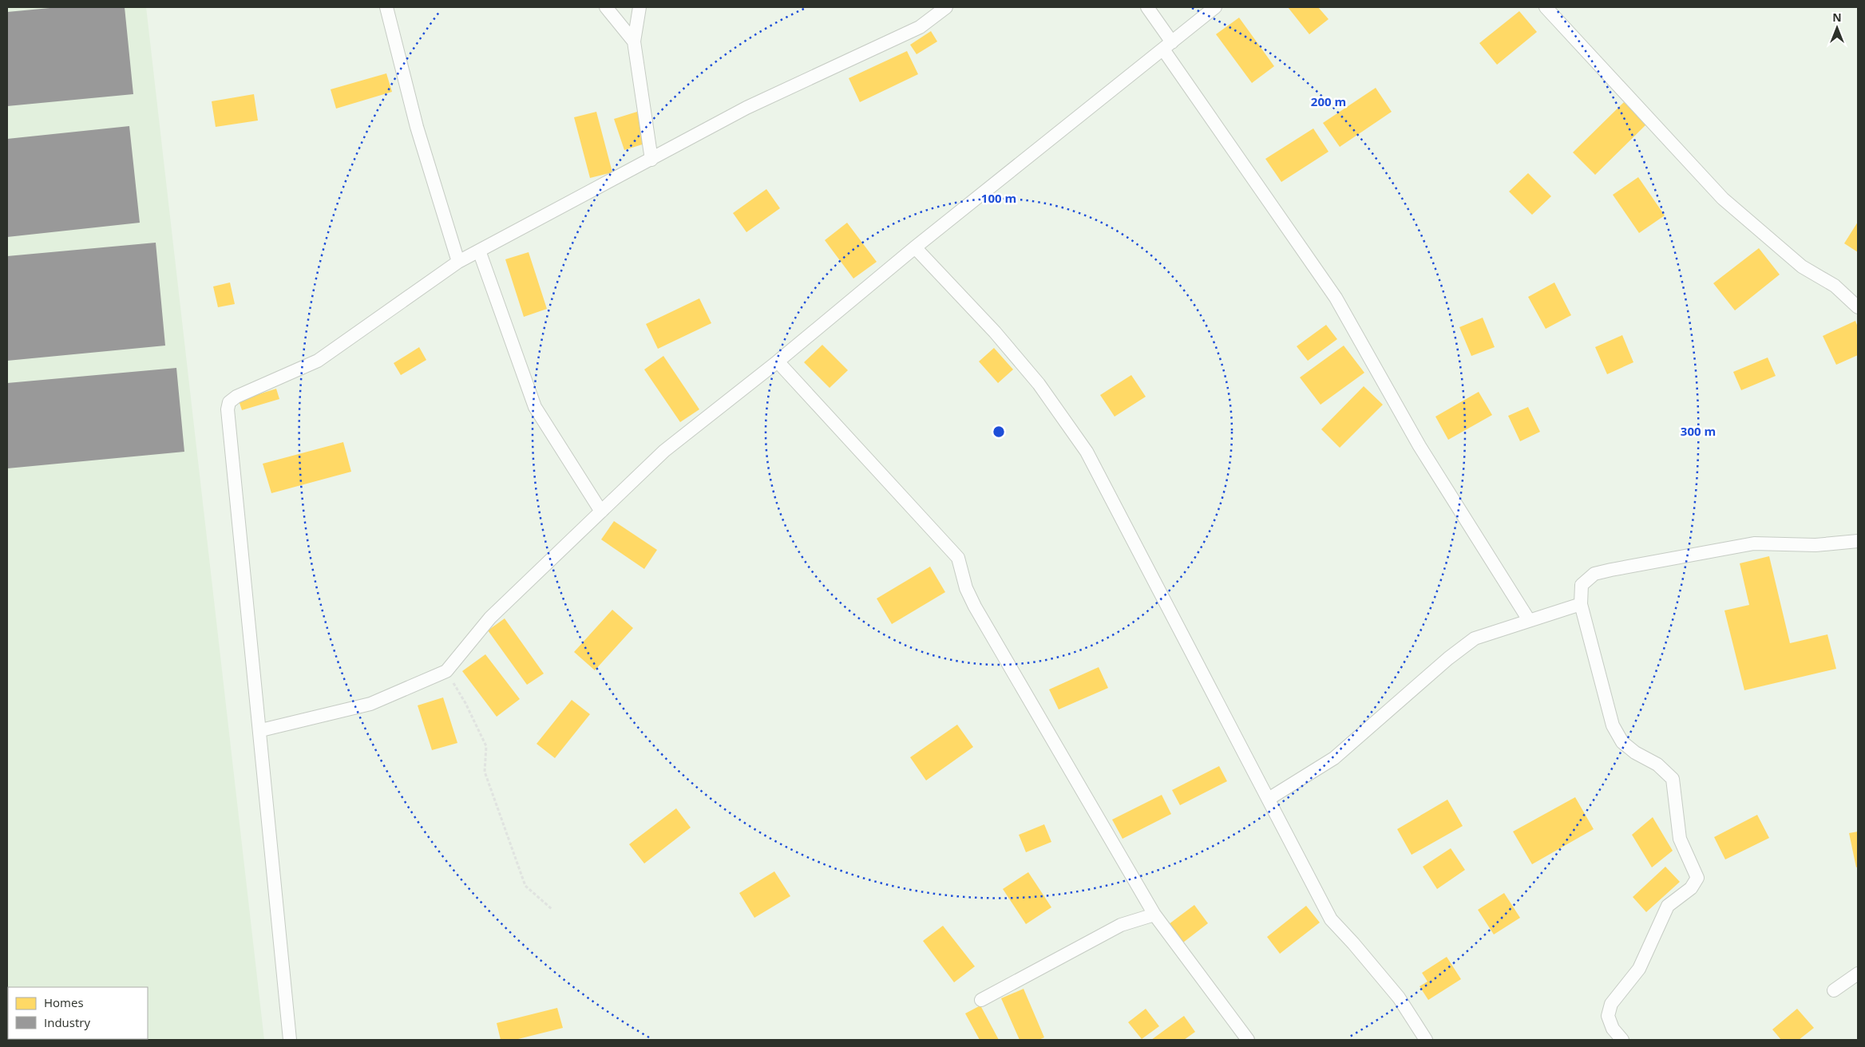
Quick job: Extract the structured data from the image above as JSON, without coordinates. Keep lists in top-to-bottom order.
{
  "legend": ["Homes", "Industry"],
  "north": "top",
  "rings": ["200 m", "100 m", "300 m"]
}
